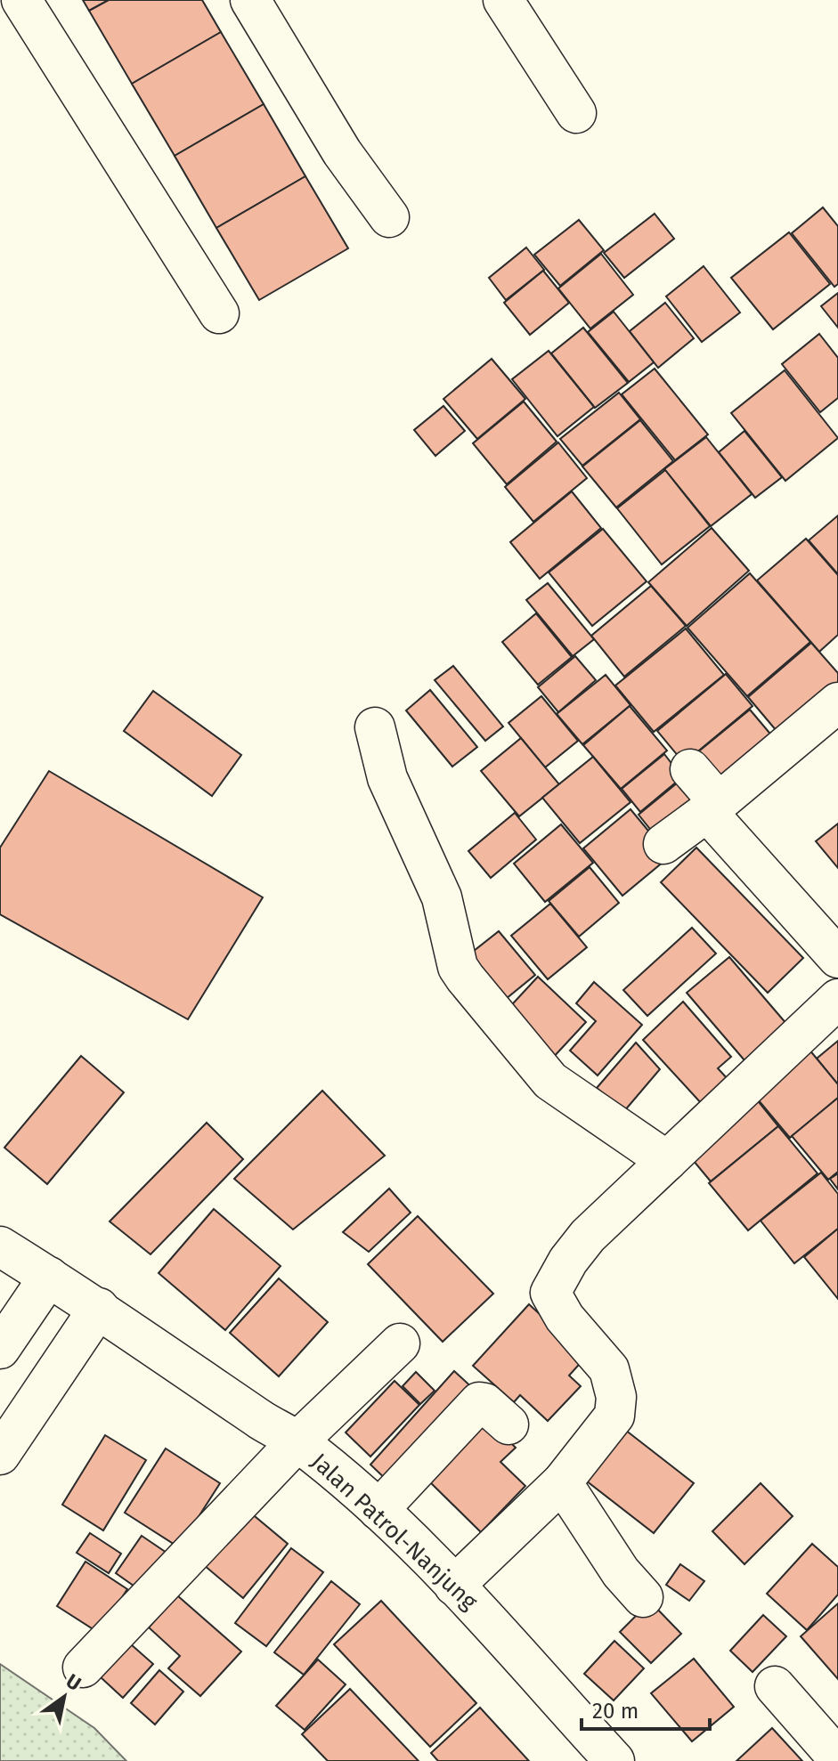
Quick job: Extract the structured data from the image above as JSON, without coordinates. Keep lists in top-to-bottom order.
{
  "streets": {
    "street": ["Jalan Patrol-Nanjung"]
  },
  "scale_bar": "20 m",
  "north": "top right"
}
